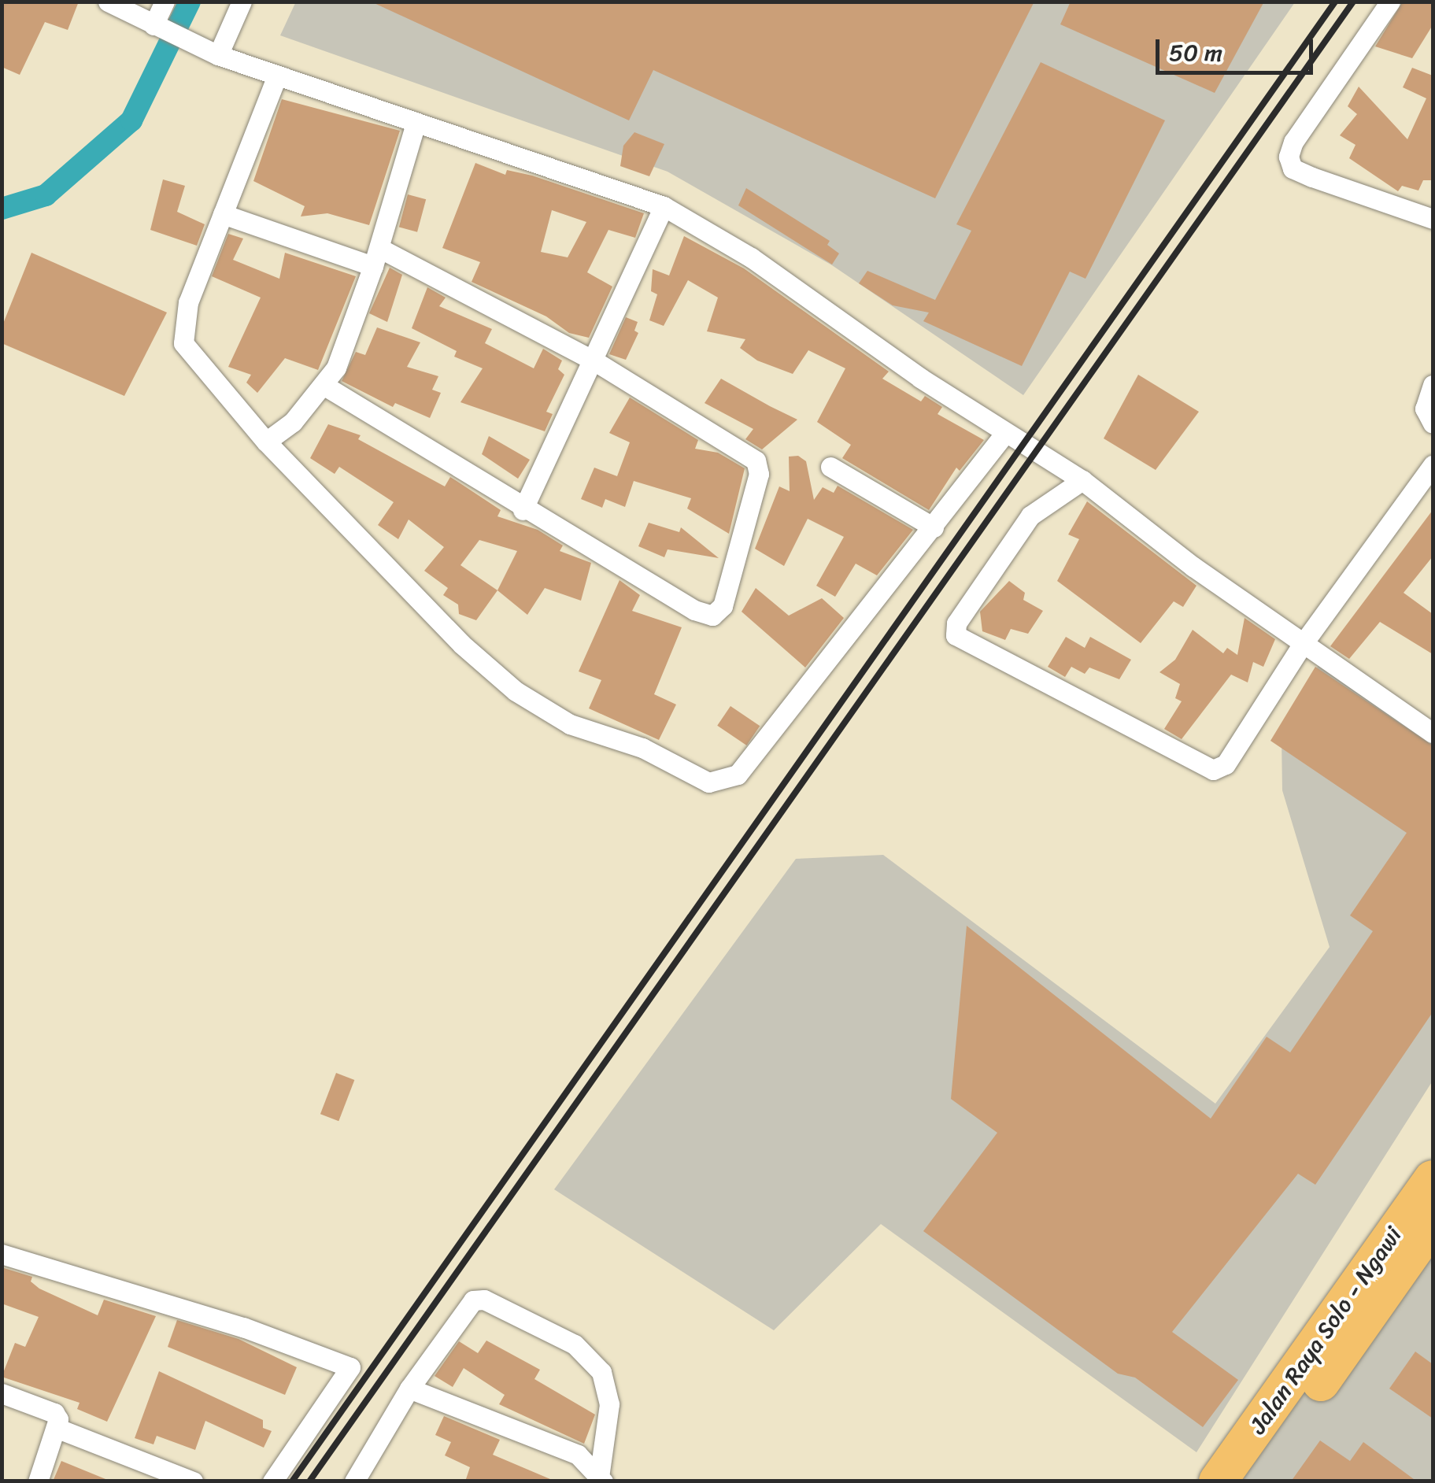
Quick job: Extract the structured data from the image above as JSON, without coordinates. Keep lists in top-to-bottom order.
{
  "streets": {
    "highway": ["Jalan Raya Solo - Ngawi"]
  },
  "scale_bar": "50 m"
}
